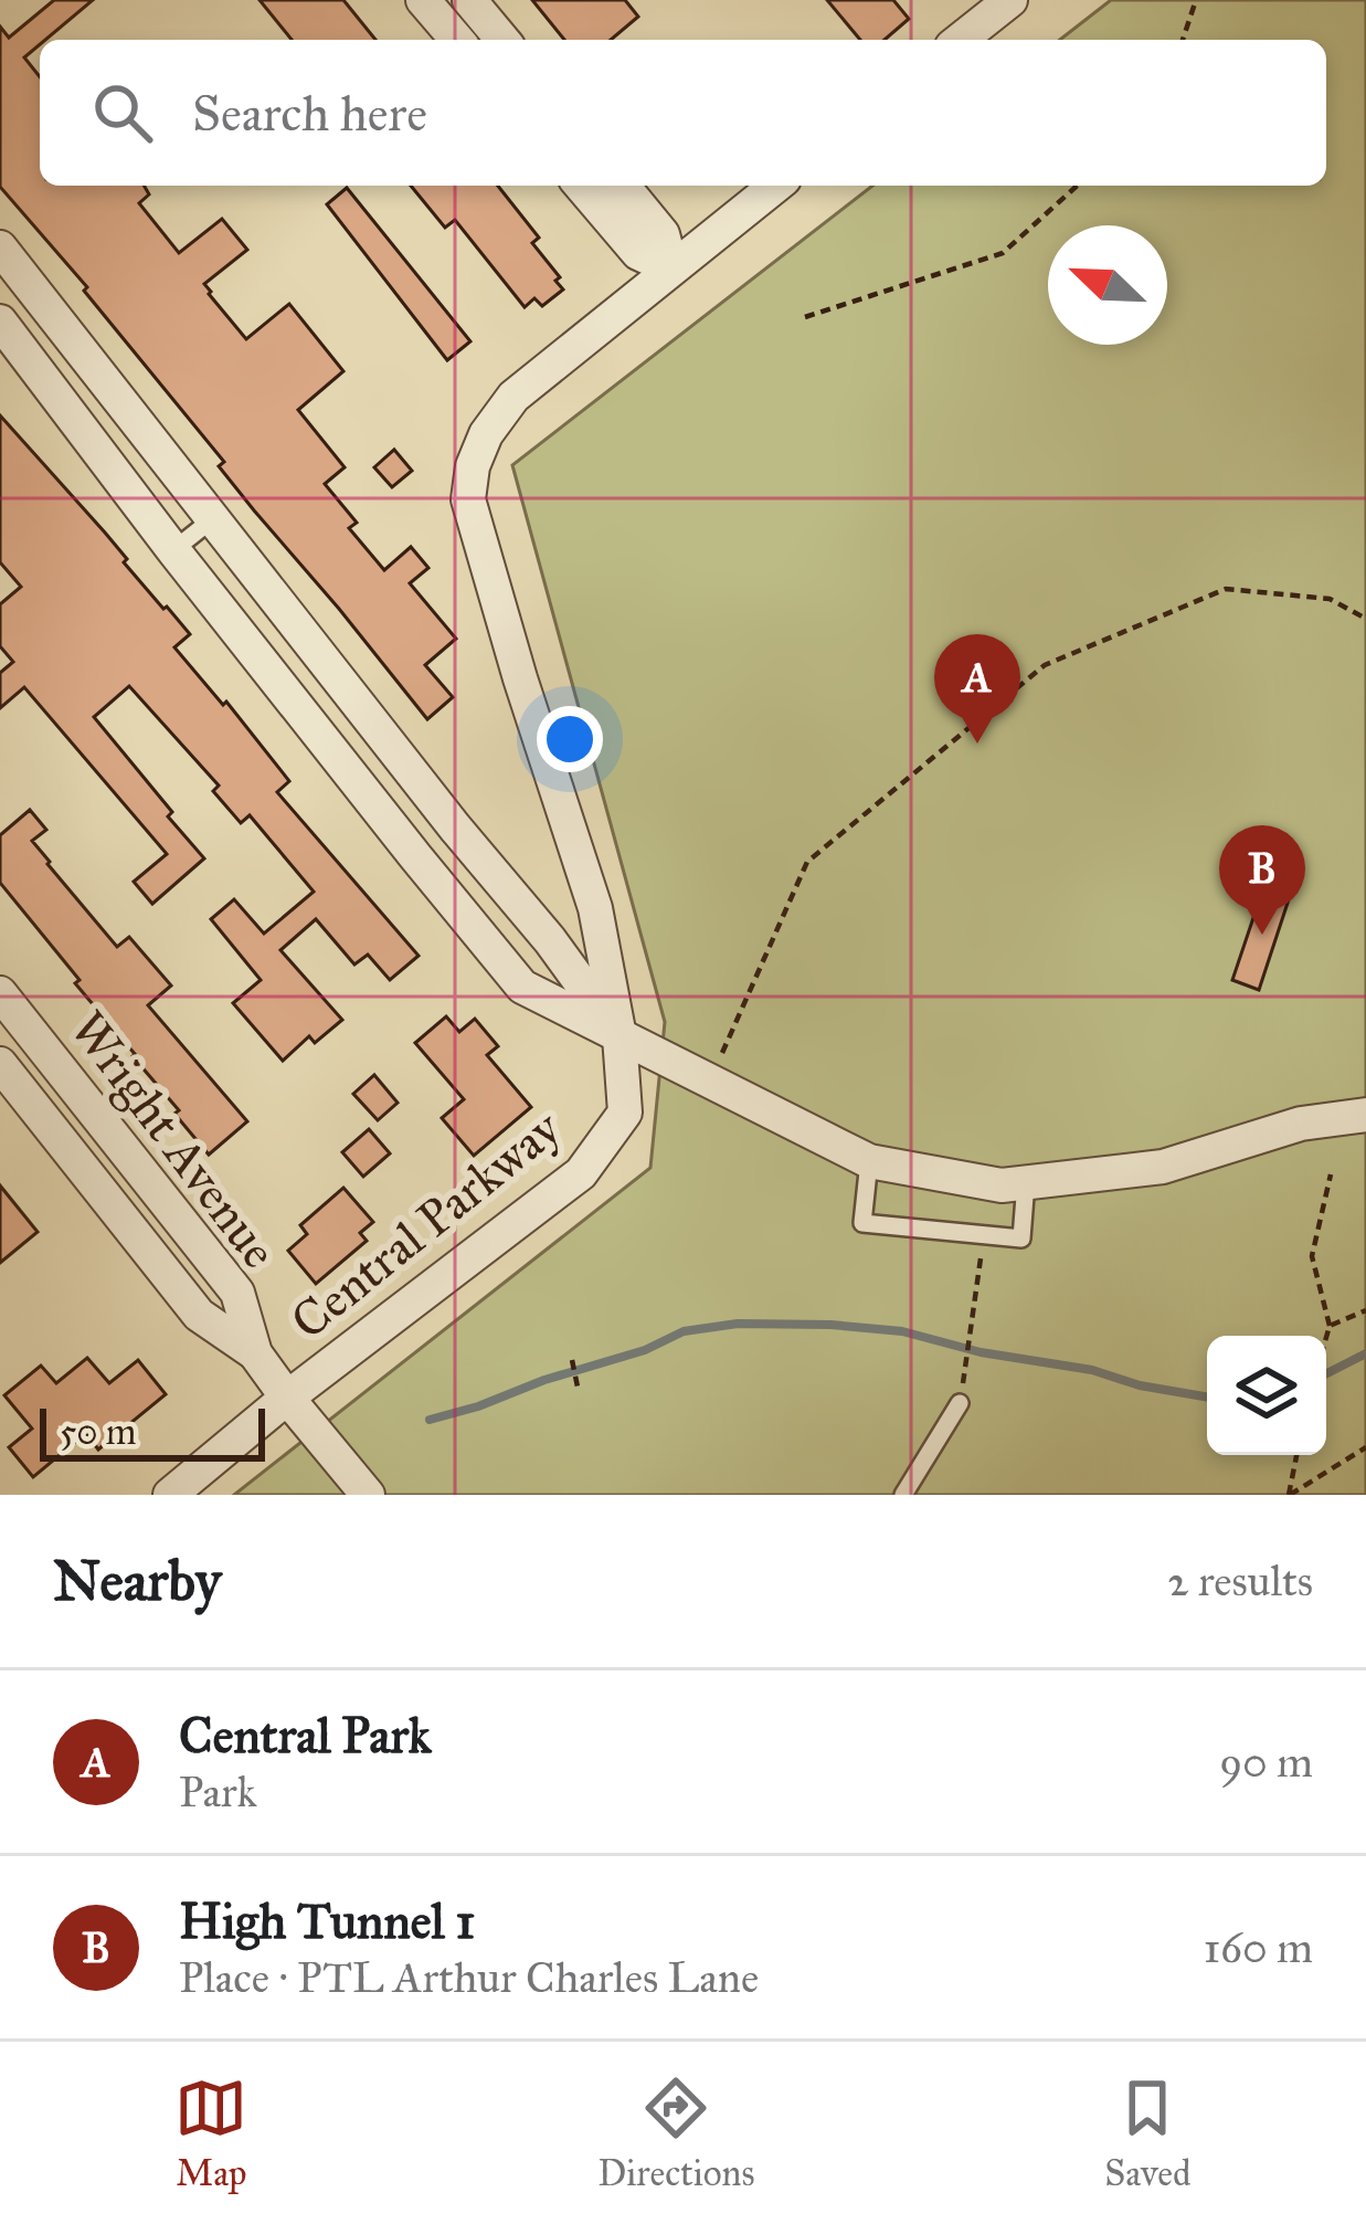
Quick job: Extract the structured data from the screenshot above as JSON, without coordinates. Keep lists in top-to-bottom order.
{
  "streets": {
    "street": ["Wright Avenue", "Central Parkway"]
  },
  "crossings": [
    ["Wright Avenue", "Central Parkway"]
  ],
  "scale_bar": "50 m",
  "north": "top left",
  "page": {
    "search": "Search here",
    "pins": ["A", "B"],
    "scale": "50 m",
    "heading": ["Nearby", "2 results"],
    "list": [
      {
        "mark": "A",
        "name": "Central Park",
        "note": "Park",
        "value": "90 m"
      },
      {
        "mark": "B",
        "name": "High Tunnel 1",
        "note": "Place · PTL Arthur Charles Lane",
        "value": "160 m"
      }
    ],
    "nav": ["Map", "Directions", "Saved"]
  }
}
